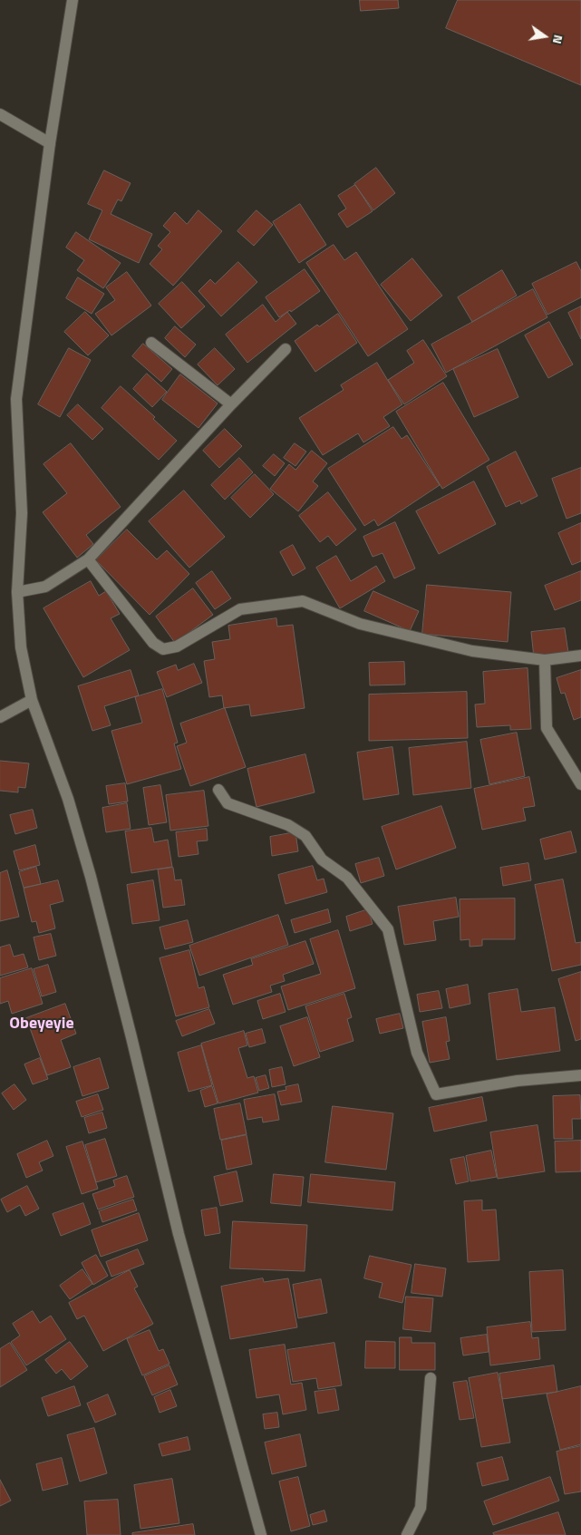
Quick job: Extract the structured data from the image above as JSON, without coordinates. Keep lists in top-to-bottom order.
{
  "districts": ["Obeyeyie"],
  "north": "right"
}
